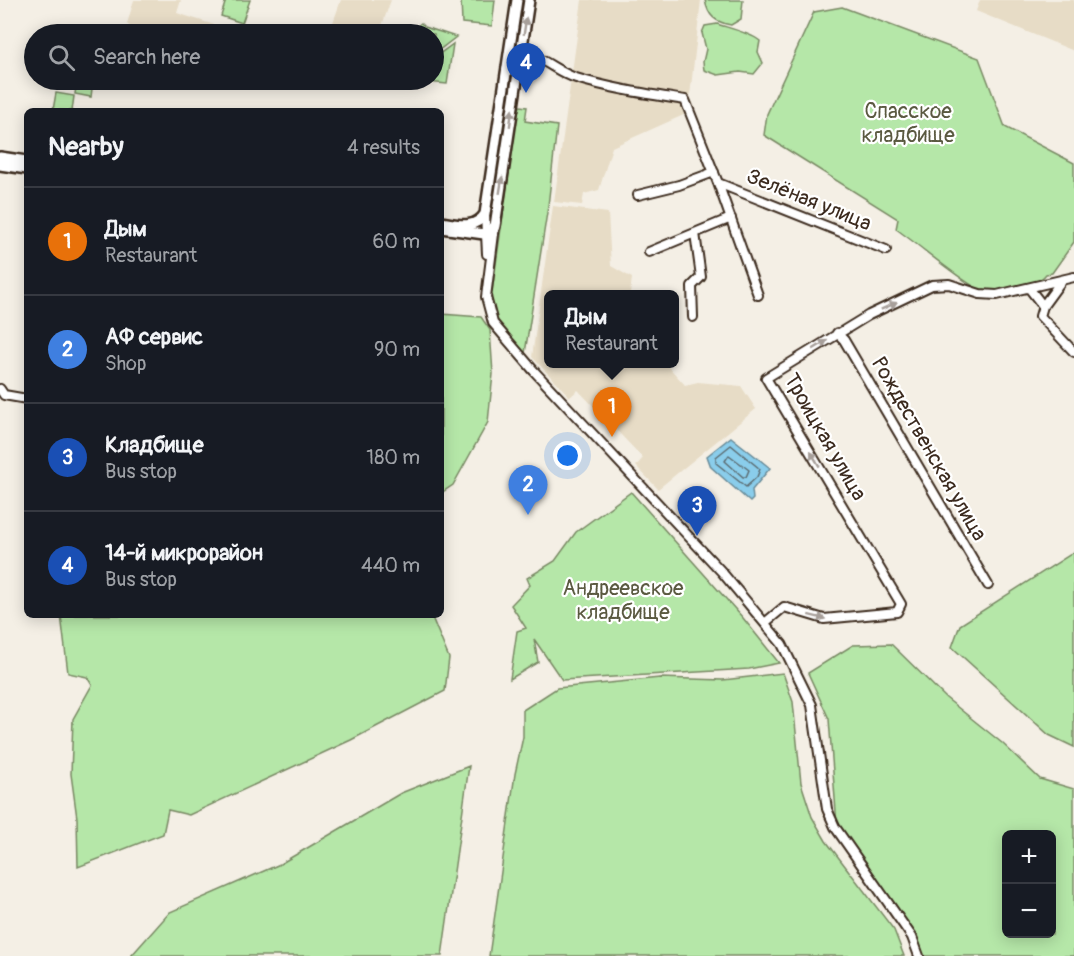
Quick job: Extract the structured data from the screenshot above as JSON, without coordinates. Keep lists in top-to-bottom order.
{
  "streets": {
    "street": ["Зелёная улица", "Троицкая улица", "Рождественская улица"]
  },
  "crossings": [
    ["Троицкая улица", "Рождественская улица"]
  ],
  "parks": ["Спасское кладбище", "Андреевское кладбище"],
  "page": {
    "search": "Search here",
    "pins": [
      "4",
      "1",
      "2",
      "3"
    ],
    "heading": ["Nearby", "4 results"],
    "list": [
      {
        "mark": "1",
        "name": "Дым",
        "note": "Restaurant",
        "value": "60 m"
      },
      {
        "mark": "2",
        "name": "АФ сервис",
        "note": "Shop",
        "value": "90 m"
      },
      {
        "mark": "3",
        "name": "Кладбище",
        "note": "Bus stop",
        "value": "180 m"
      },
      {
        "mark": "4",
        "name": "14-й микрорайон",
        "note": "Bus stop",
        "value": "440 m"
      }
    ],
    "popup": ["Дым", "Restaurant"],
    "map_buttons": ["+", "−"]
  }
}
